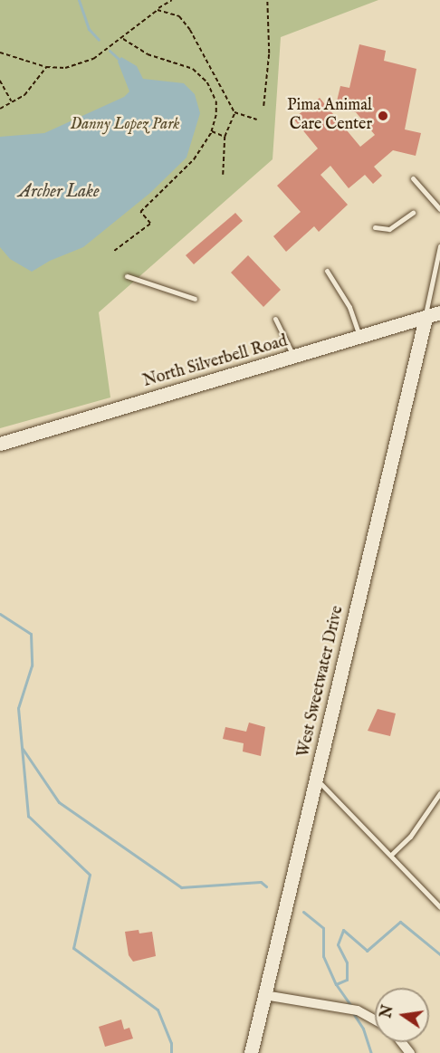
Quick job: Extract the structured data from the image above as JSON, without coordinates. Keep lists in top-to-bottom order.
{
  "streets": {
    "street": ["North Silverbell Road", "West Sweetwater Drive"]
  },
  "crossings": [
    ["North Silverbell Road", "West Sweetwater Drive"]
  ],
  "water": ["Archer Lake"],
  "parks": ["Danny Lopez Park"],
  "places": ["Pima Animal Care Center"],
  "north": "left"
}
